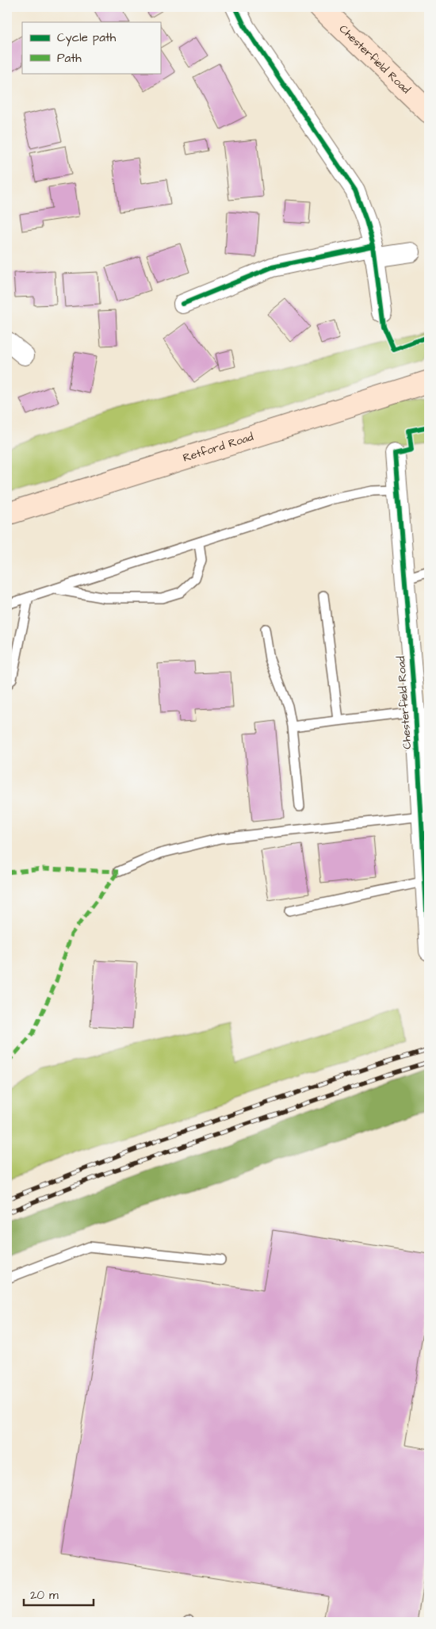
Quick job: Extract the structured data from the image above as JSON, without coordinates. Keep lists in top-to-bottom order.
{
  "streets": {
    "main road": ["Chesterfield Road", "Retford Road"]
  },
  "legend": ["Cycle path", "Path"],
  "scale_bar": "20 m"
}
